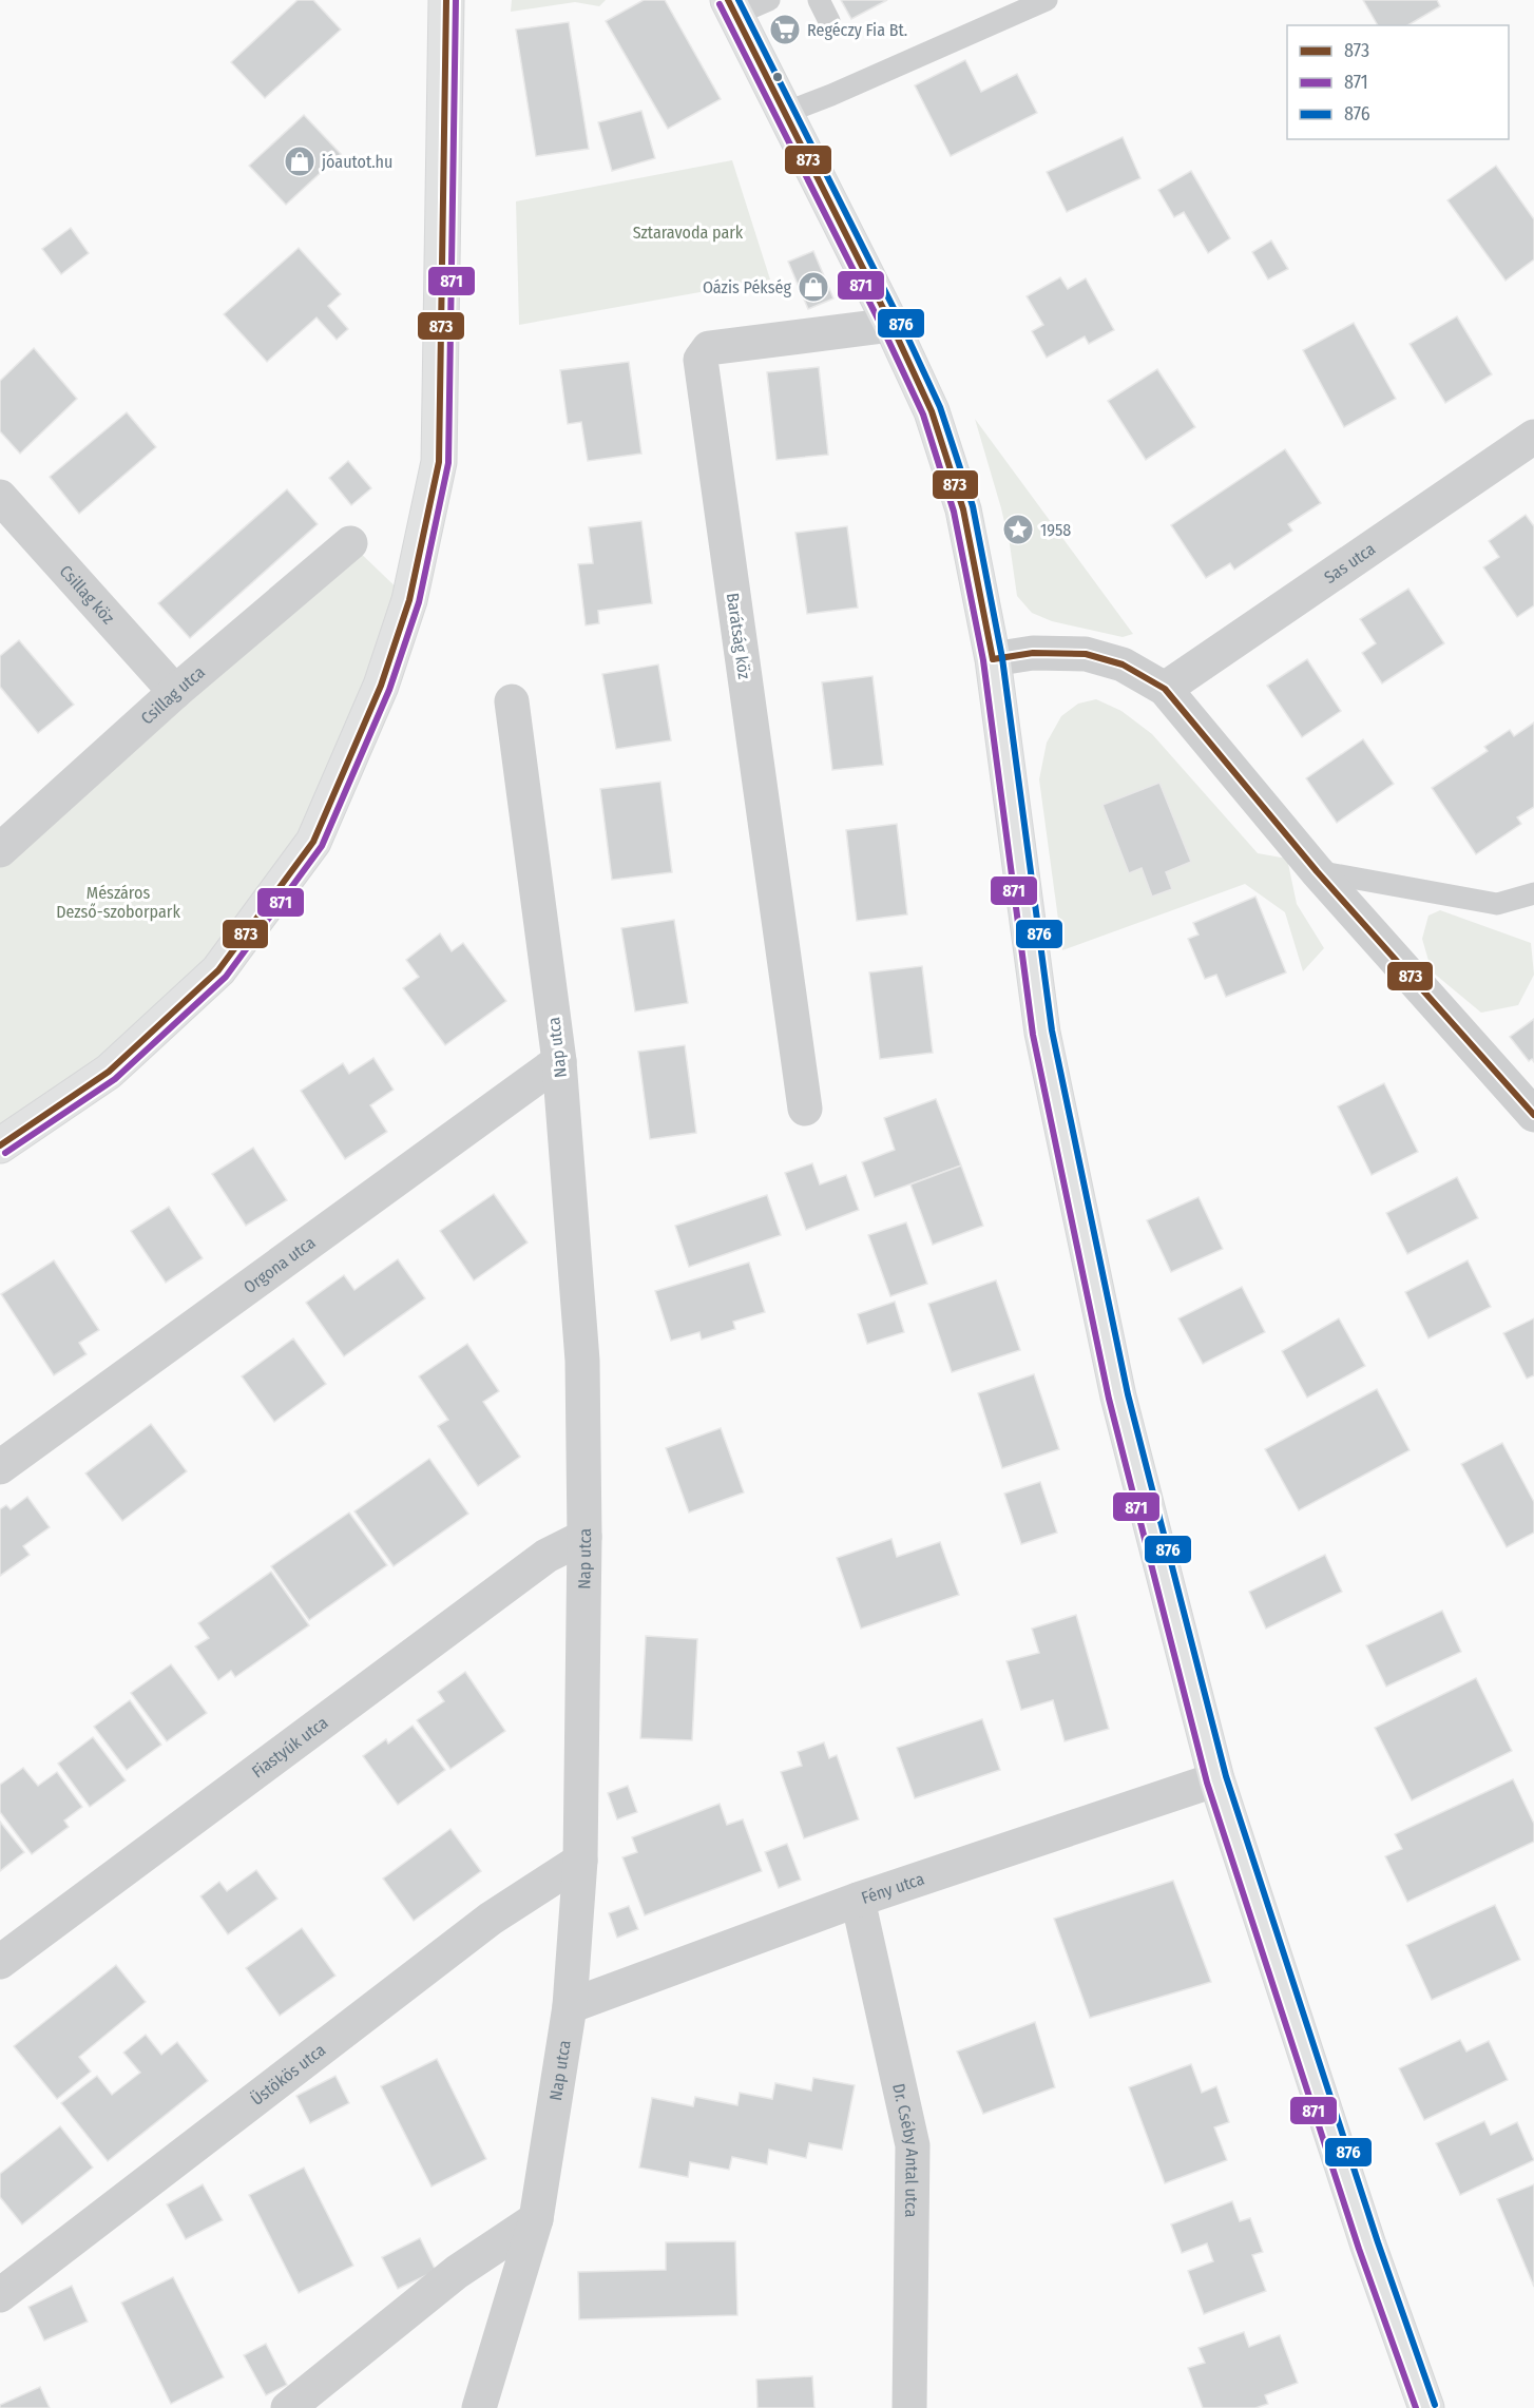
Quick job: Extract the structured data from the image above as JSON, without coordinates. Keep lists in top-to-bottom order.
{
  "streets": {
    "street": [
      "Sas utca",
      "Csillag köz",
      "Barátság köz",
      "Csillag utca",
      "Nap utca",
      "Orgona utca",
      "Fiastyúk utca",
      "Fény utca",
      "Üstökös utca",
      "Dr. Cséby Antal utca"
    ]
  },
  "crossings": [
    ["Csillag köz", "Csillag utca"],
    ["Nap utca", "Orgona utca"],
    ["Nap utca", "Fiastyúk utca"],
    ["Nap utca", "Fény utca"],
    ["Nap utca", "Üstökös utca"],
    ["Fény utca", "Dr. Cséby Antal utca"]
  ],
  "parks": ["Sztaravoda park", "Mészáros Dezső-szoborpark"],
  "places": {
    "supermarket": ["Regéczy Fia Bt."],
    "shop": ["jóautot.hu", "Oázis Pékség"],
    "place": ["1958"]
  },
  "lines": ["transit line 873", "transit line 871", "transit line 876"],
  "legend": ["873", "871", "876"]
}
